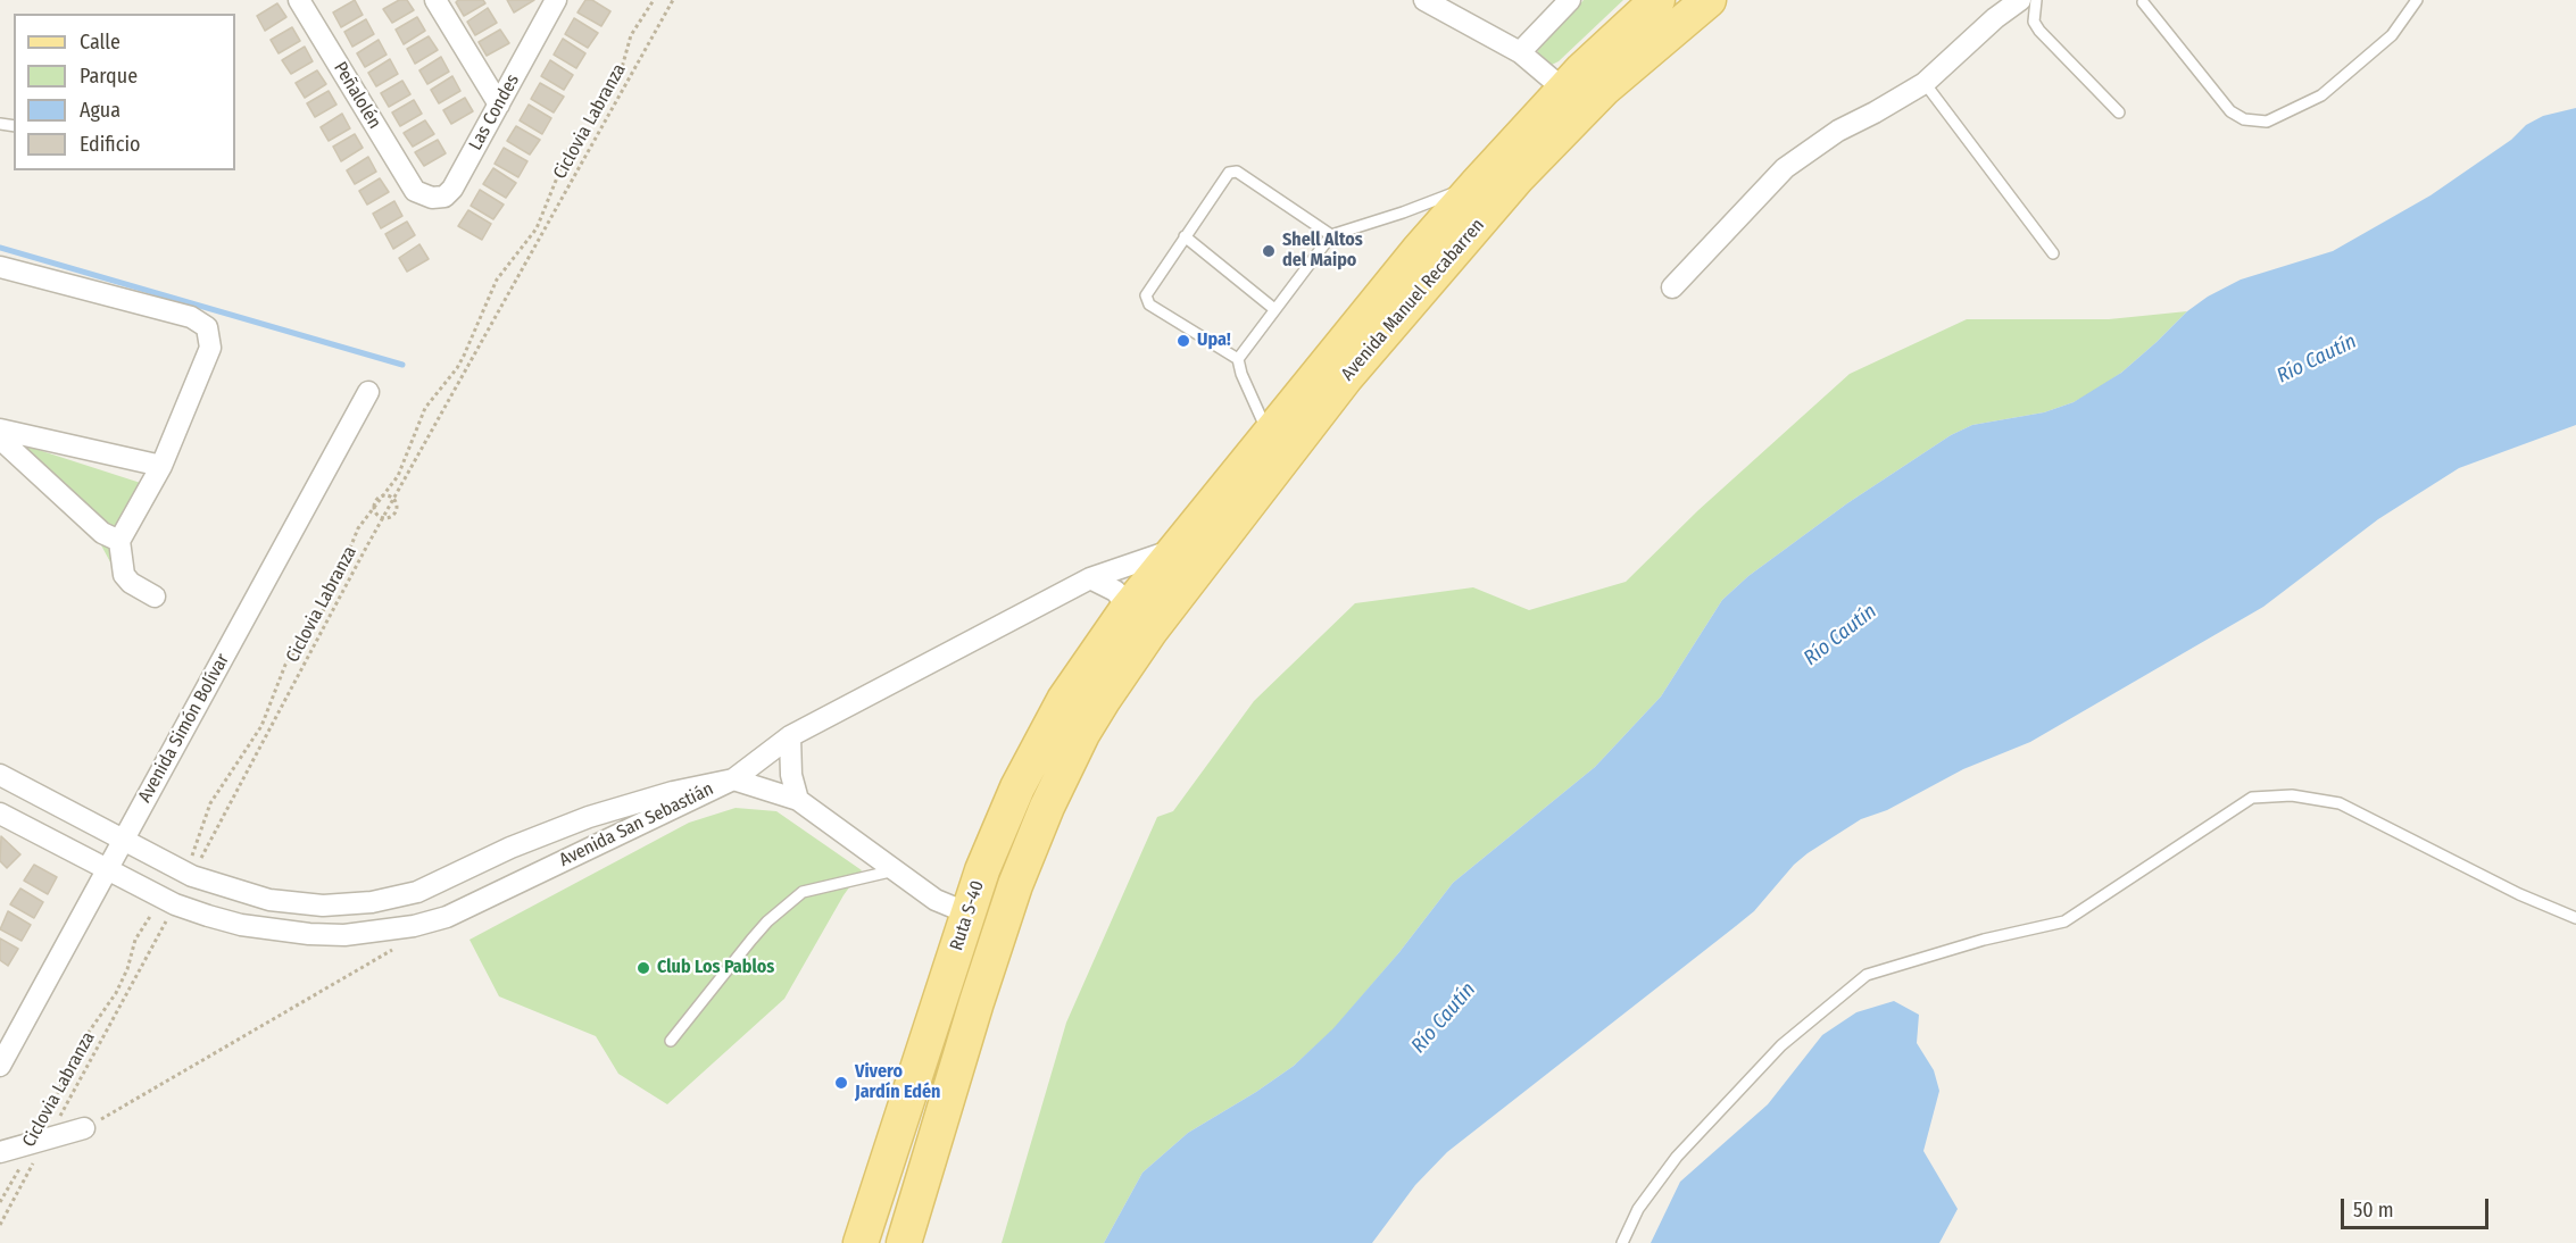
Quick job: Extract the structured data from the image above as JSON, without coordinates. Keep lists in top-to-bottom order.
{
  "streets": {
    "main road": ["Avenida Manuel Recabarren", "Ruta S-40"],
    "street": [
      "Peñalolén",
      "Las Condes",
      "Avenida Simón Bolívar",
      "Avenida San Sebastián"
    ],
    "path": ["Ciclovia Labranza"]
  },
  "crossings": [
    ["Peñalolén", "Las Condes"],
    ["Ciclovia Labranza", "Avenida San Sebastián"],
    ["Avenida Manuel Recabarren", "Ruta S-40"],
    ["Avenida Simón Bolívar", "Avenida San Sebastián"]
  ],
  "water": ["Río Cautín"],
  "places": [
    "Shell Altos del Maipo",
    "Upa!",
    "Club Los Pablos",
    "Vivero Jardín Edén"
  ],
  "legend": [
    "Calle",
    "Parque",
    "Agua",
    "Edificio"
  ],
  "scale_bar": "50 m"
}
